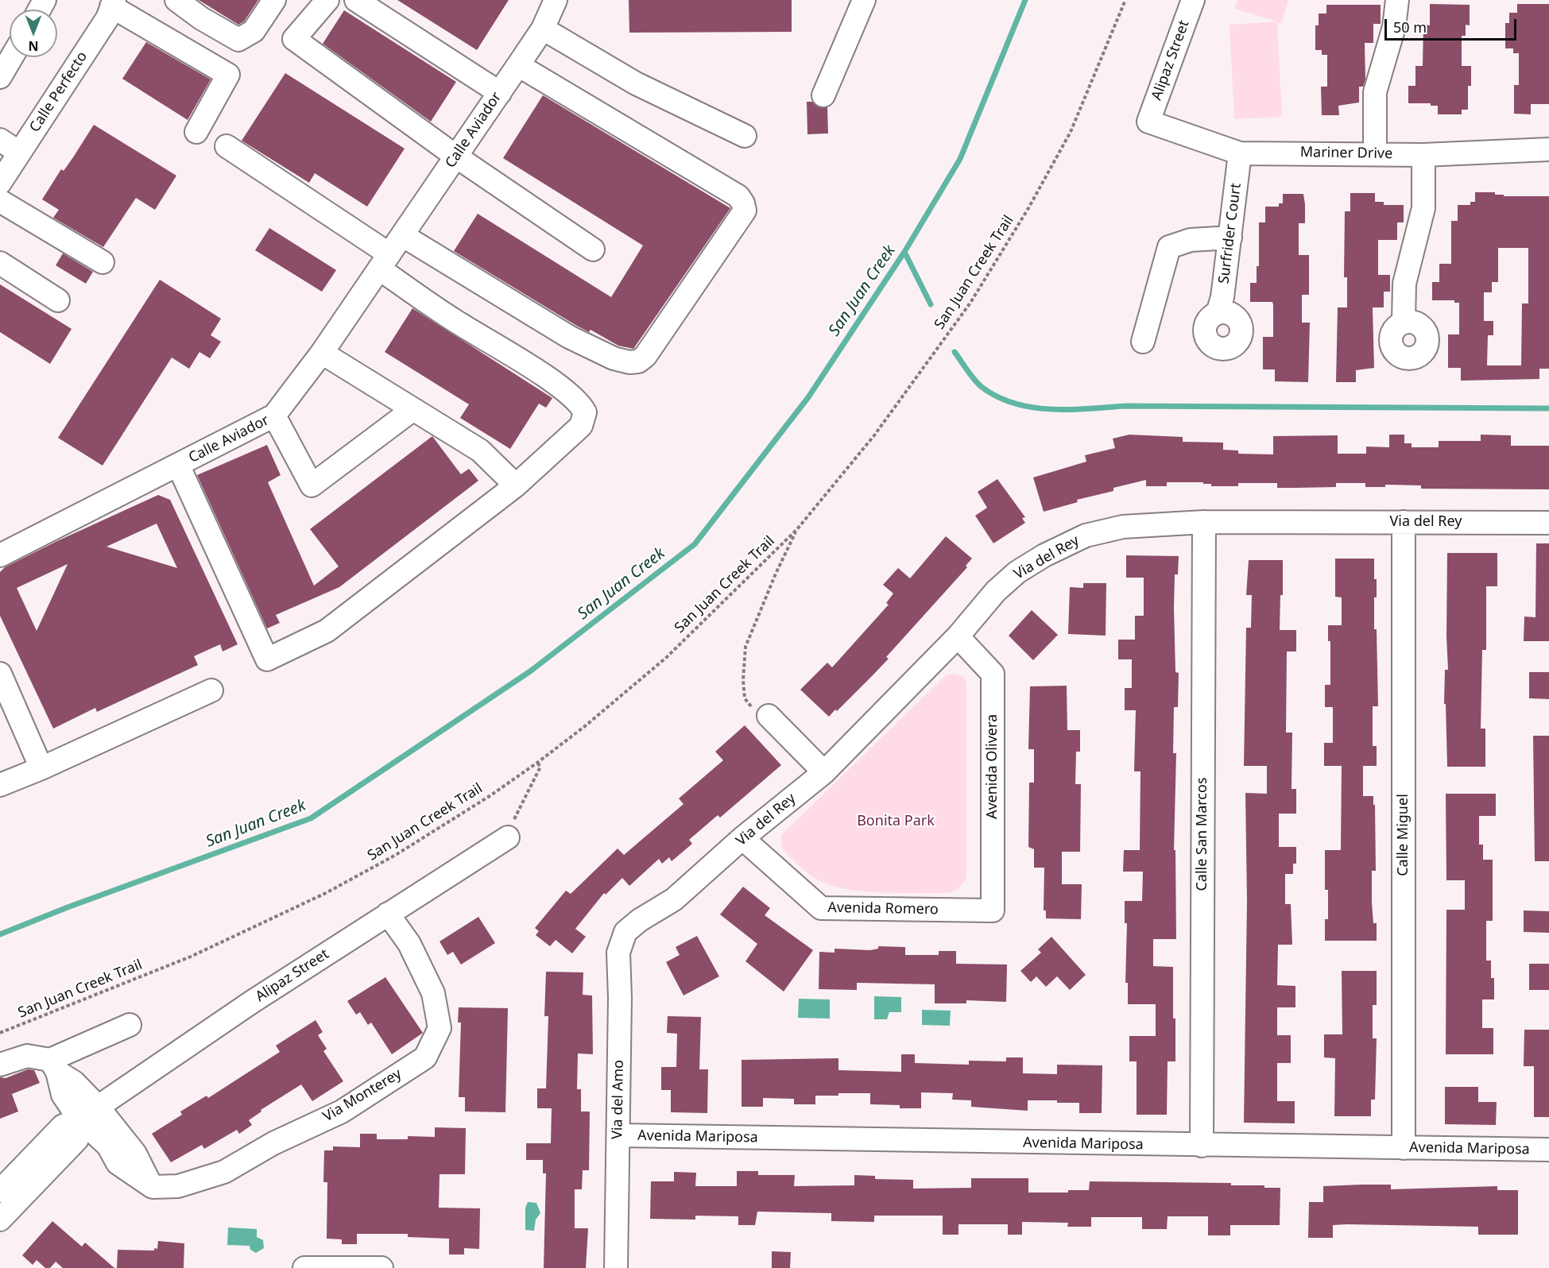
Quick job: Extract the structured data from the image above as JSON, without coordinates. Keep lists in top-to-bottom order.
{
  "streets": {
    "street": [
      "Alipaz Street",
      "Calle Perfecto",
      "Calle Aviador",
      "Mariner Drive",
      "Surfrider Court",
      "Via del Rey",
      "Avenida Olivera",
      "Calle San Marcos",
      "Calle Miguel",
      "Avenida Romero",
      "Via Monterey",
      "Via del Amo",
      "Avenida Mariposa"
    ],
    "path": ["San Juan Creek Trail"]
  },
  "crossings": [
    ["Alipaz Street", "Mariner Drive"],
    ["Alipaz Street", "Via Monterey"],
    ["Mariner Drive", "Surfrider Court"],
    ["Via del Rey", "Avenida Olivera"],
    ["Via del Rey", "Calle San Marcos"],
    ["Via del Rey", "Calle Miguel"],
    ["Via del Rey", "Avenida Romero"],
    ["Via del Rey", "Via del Amo"],
    ["Avenida Olivera", "Avenida Romero"],
    ["Calle San Marcos", "Avenida Mariposa"],
    ["Calle Miguel", "Avenida Mariposa"],
    ["Via del Amo", "Avenida Mariposa"]
  ],
  "water": ["San Juan Creek"],
  "parks": ["Bonita Park"],
  "scale_bar": "50 m",
  "north": "bottom"
}
